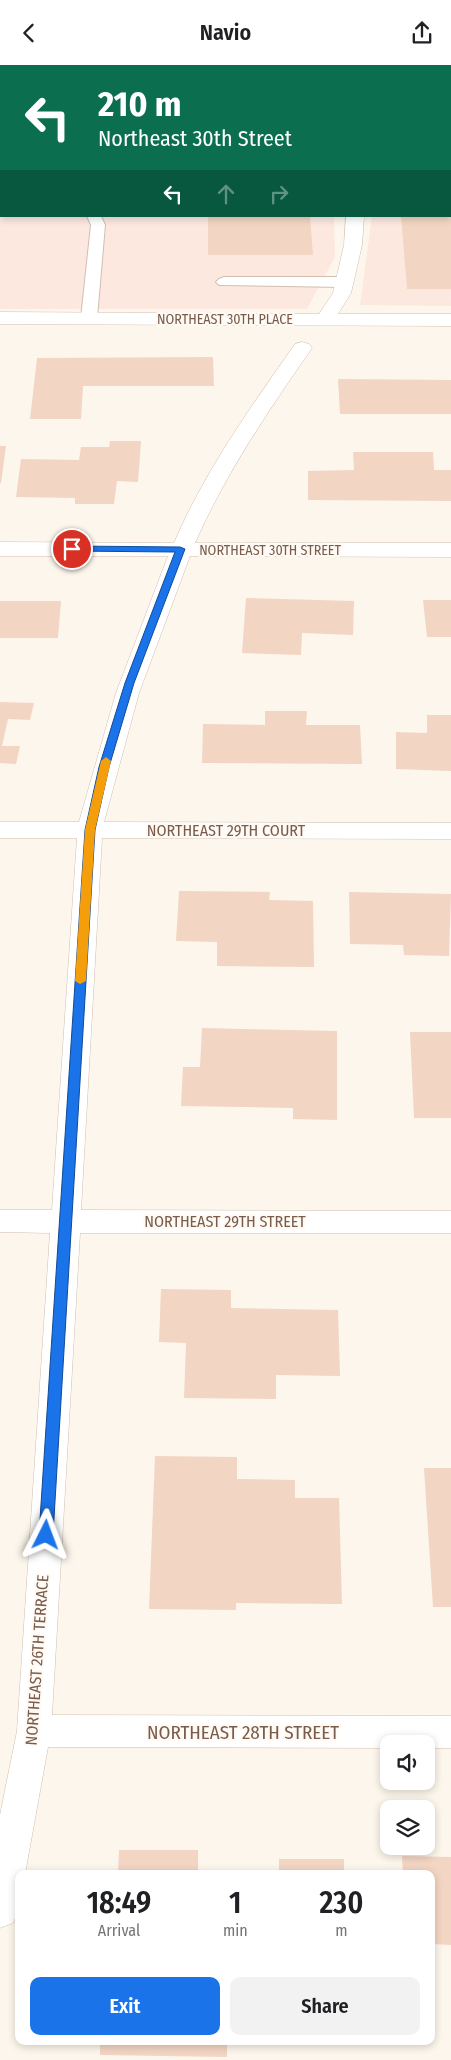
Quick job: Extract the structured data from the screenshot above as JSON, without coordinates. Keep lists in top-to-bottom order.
{
  "streets": {
    "street": [
      "NORTHEAST 30TH PLACE",
      "NORTHEAST 30TH STREET",
      "NORTHEAST 29TH COURT",
      "NORTHEAST 29TH STREET",
      "NORTHEAST 26TH TERRACE",
      "NORTHEAST 28TH STREET"
    ]
  },
  "crossings": [
    ["NORTHEAST 30TH STREET", "NORTHEAST 26TH TERRACE"],
    ["NORTHEAST 29TH COURT", "NORTHEAST 26TH TERRACE"],
    ["NORTHEAST 29TH STREET", "NORTHEAST 26TH TERRACE"],
    ["NORTHEAST 26TH TERRACE", "NORTHEAST 28TH STREET"]
  ],
  "page": {
    "header": "Navio",
    "turn": ["210 m", "Northeast 30th Street"],
    "eta": [
      "18:49",
      "Arrival",
      "1",
      "min",
      "230",
      "m"
    ],
    "buttons": ["Exit", "Share"]
  }
}
